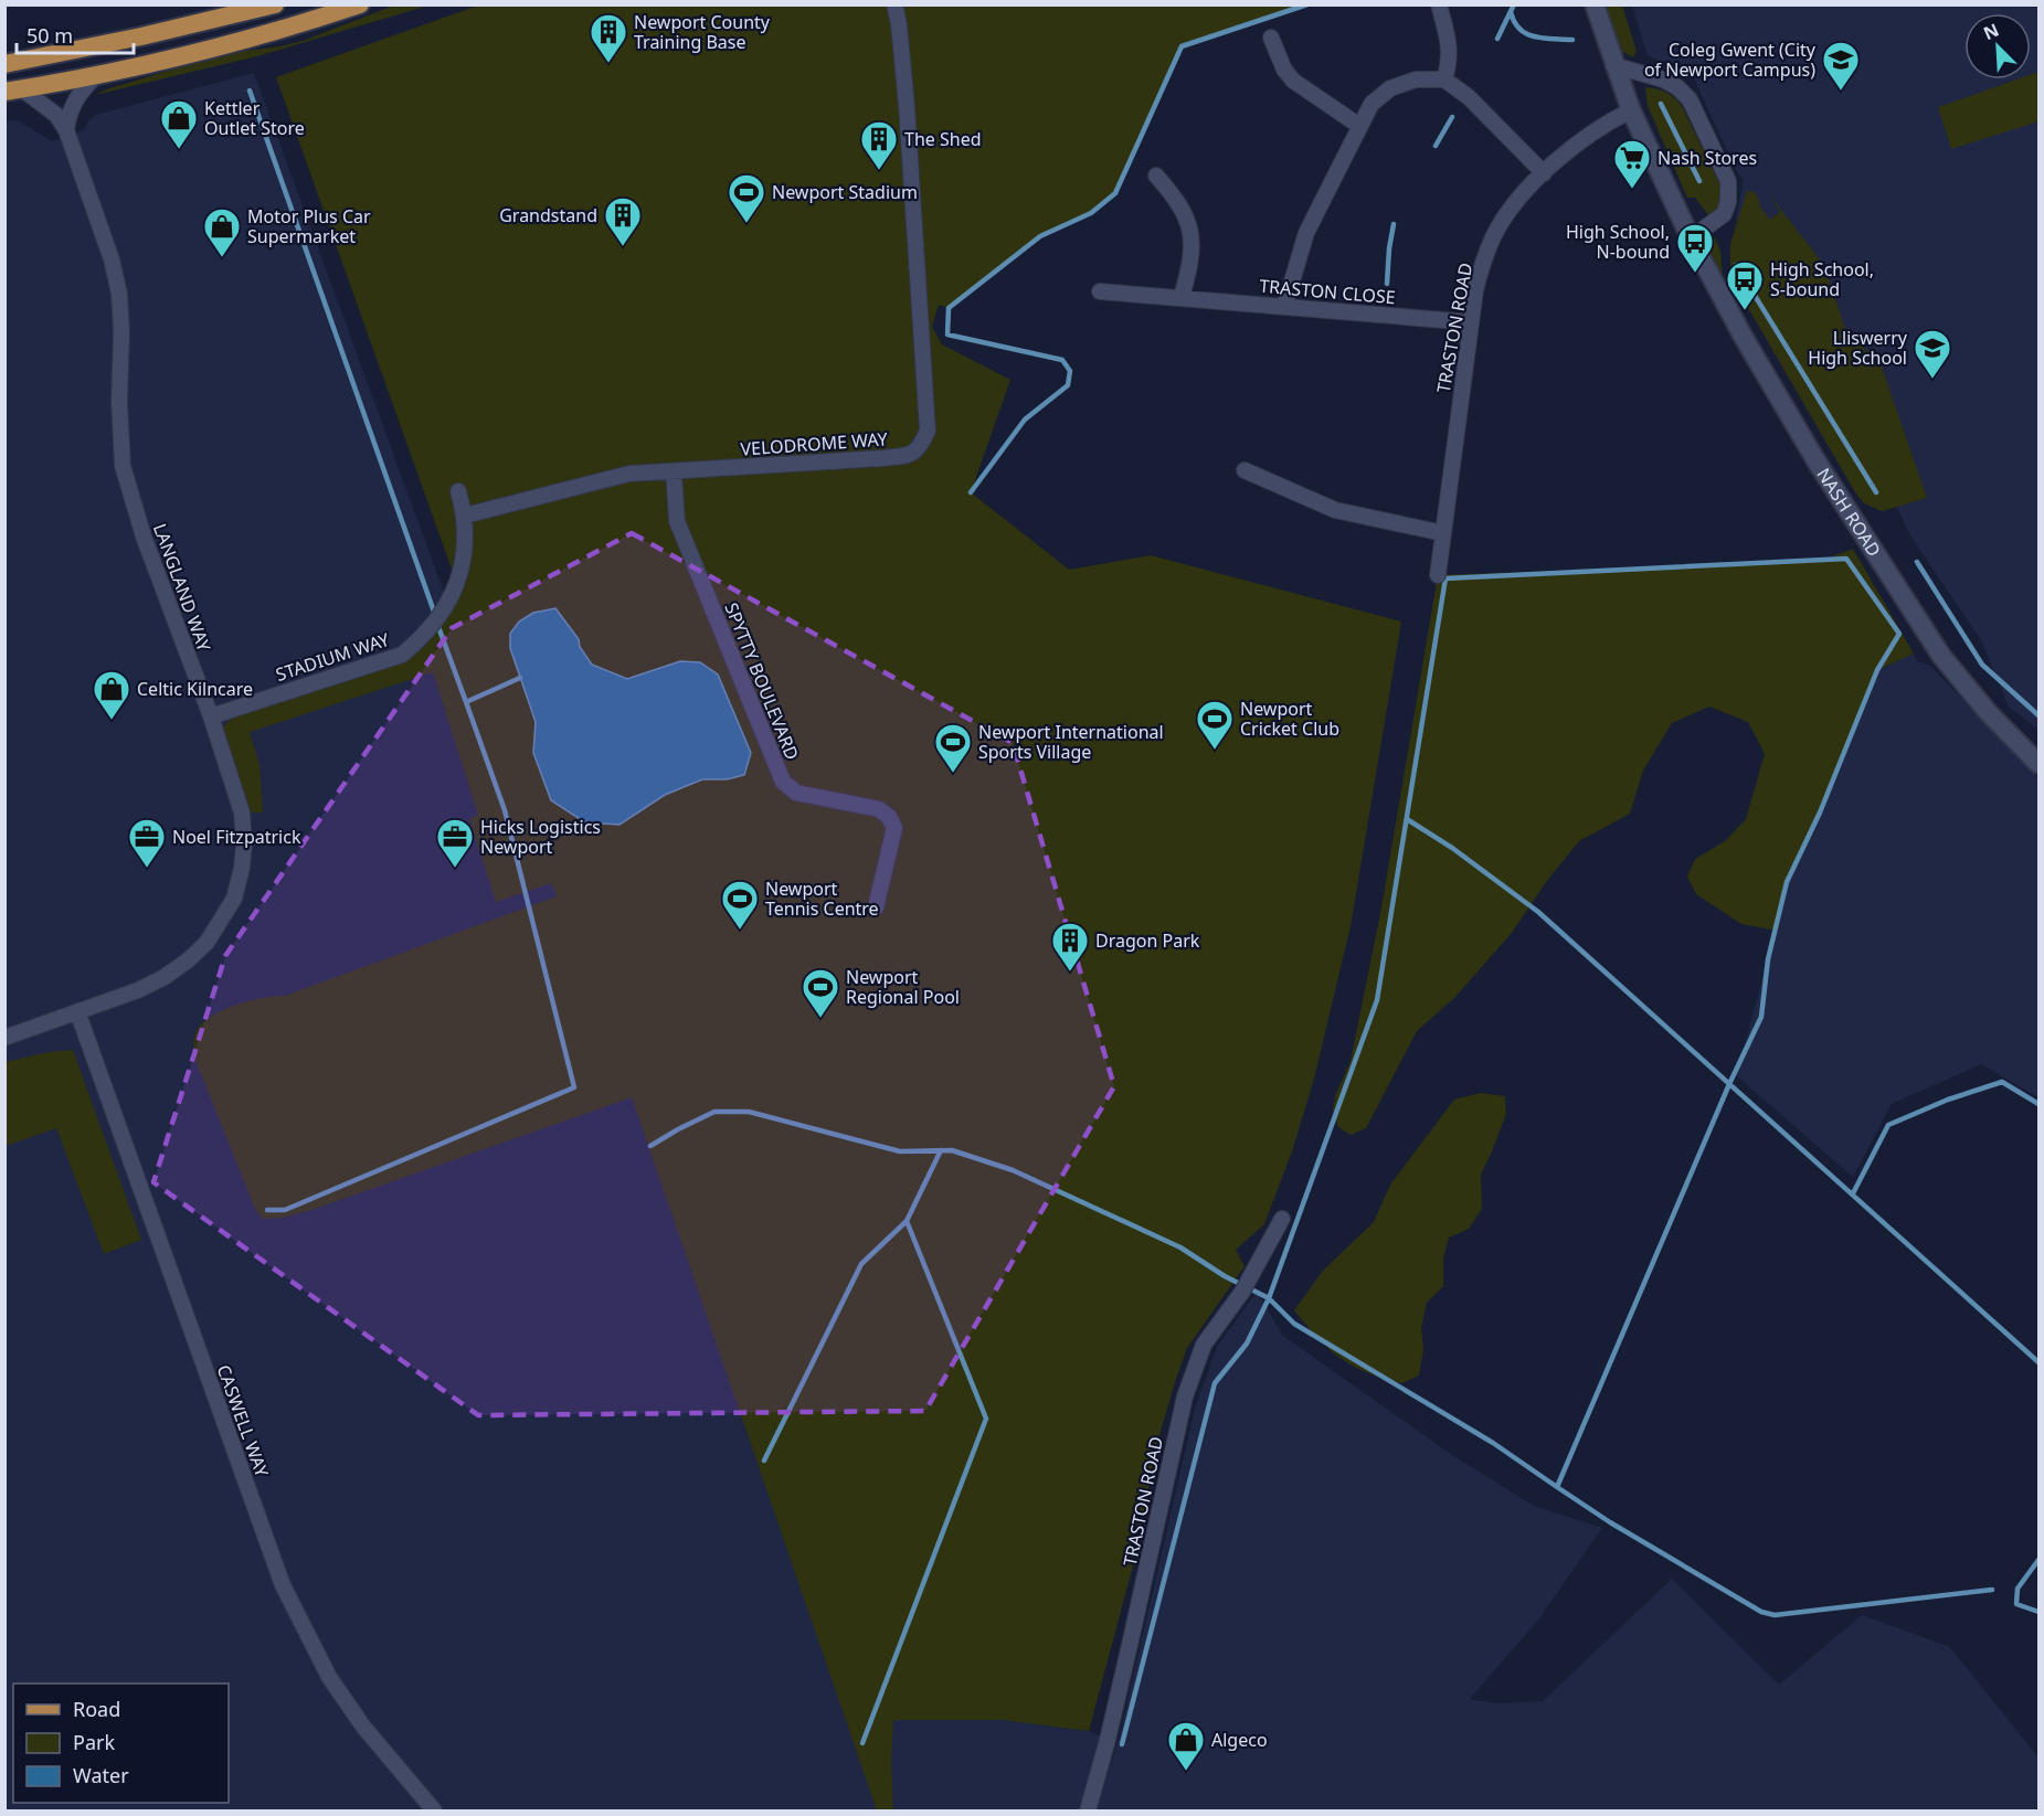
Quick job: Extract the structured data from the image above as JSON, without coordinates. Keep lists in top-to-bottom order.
{
  "streets": {
    "street": [
      "TRASTON CLOSE",
      "TRASTON ROAD",
      "VELODROME WAY",
      "NASH ROAD",
      "LANGLAND WAY",
      "STADIUM WAY",
      "SPYTTY BOULEVARD",
      "CASWELL WAY"
    ]
  },
  "crossings": [
    ["TRASTON CLOSE", "TRASTON ROAD"],
    ["TRASTON ROAD", "NASH ROAD"],
    ["VELODROME WAY", "STADIUM WAY"],
    ["VELODROME WAY", "SPYTTY BOULEVARD"],
    ["LANGLAND WAY", "STADIUM WAY"],
    ["LANGLAND WAY", "CASWELL WAY"]
  ],
  "places": {
    "building": [
      "Newport County Training Base",
      "The Shed",
      "Grandstand",
      "Dragon Park"
    ],
    "school or university": ["Coleg Gwent (City of Newport Campus)", "Lliswerry High School"],
    "shop": [
      "Kettler Outlet Store",
      "Motor Plus Car Supermarket",
      "Celtic Kilncare",
      "Algeco"
    ],
    "supermarket": ["Nash Stores"],
    "sports": [
      "Newport Stadium",
      "Newport Cricket Club",
      "Newport International Sports Village",
      "Newport Tennis Centre",
      "Newport Regional Pool"
    ],
    "bus stop": ["High School, N-bound", "High School, S-bound"],
    "office": ["Noel Fitzpatrick", "Hicks Logistics Newport"]
  },
  "legend": ["Road", "Park", "Water"],
  "scale_bar": "50 m",
  "north": "top left"
}
